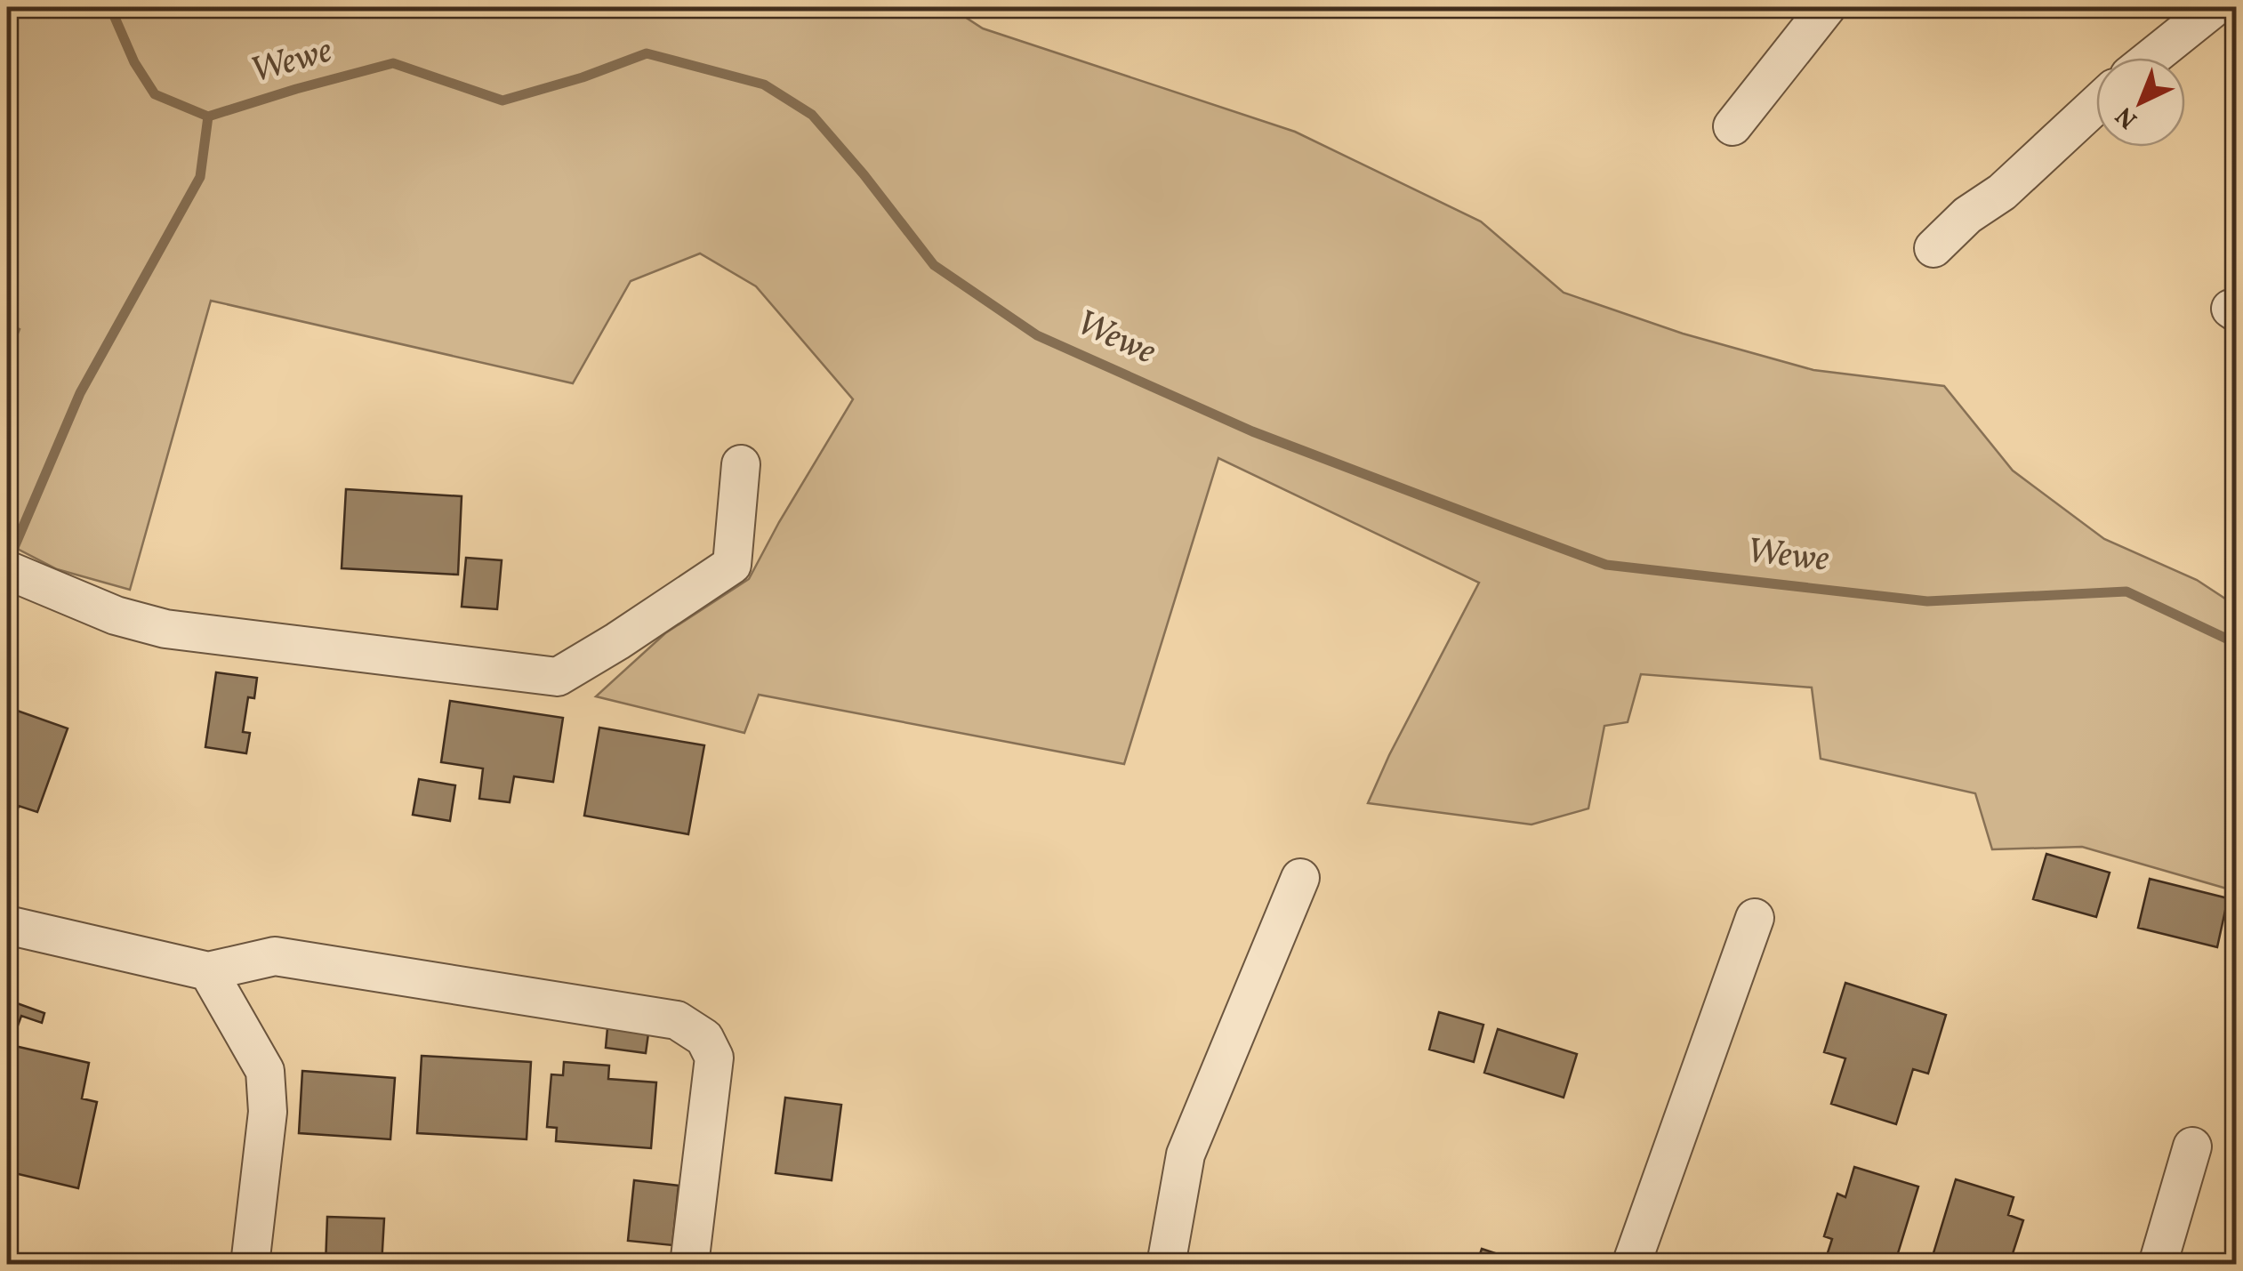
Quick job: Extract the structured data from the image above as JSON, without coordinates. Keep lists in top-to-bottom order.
{
  "water": ["Wewe"],
  "north": "bottom left"
}
